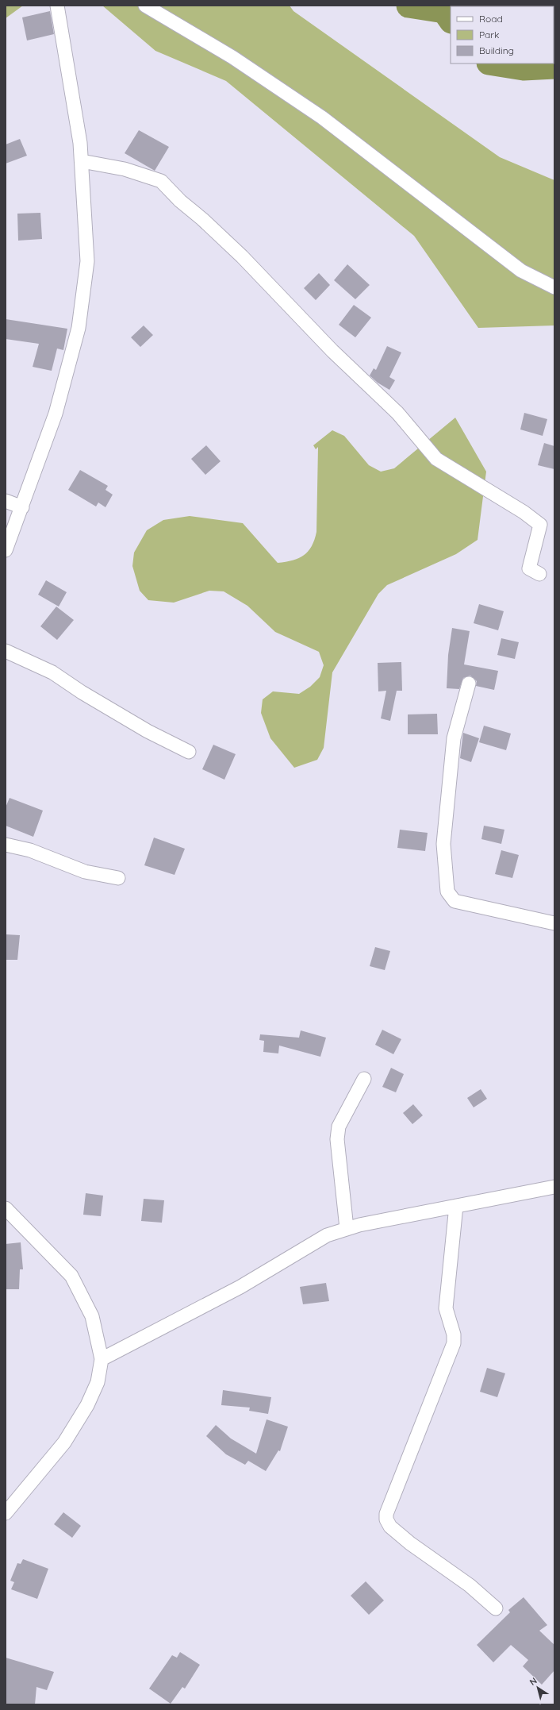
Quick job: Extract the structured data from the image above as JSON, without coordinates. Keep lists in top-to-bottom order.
{
  "legend": ["Road", "Park", "Building"],
  "north": "top left"
}
